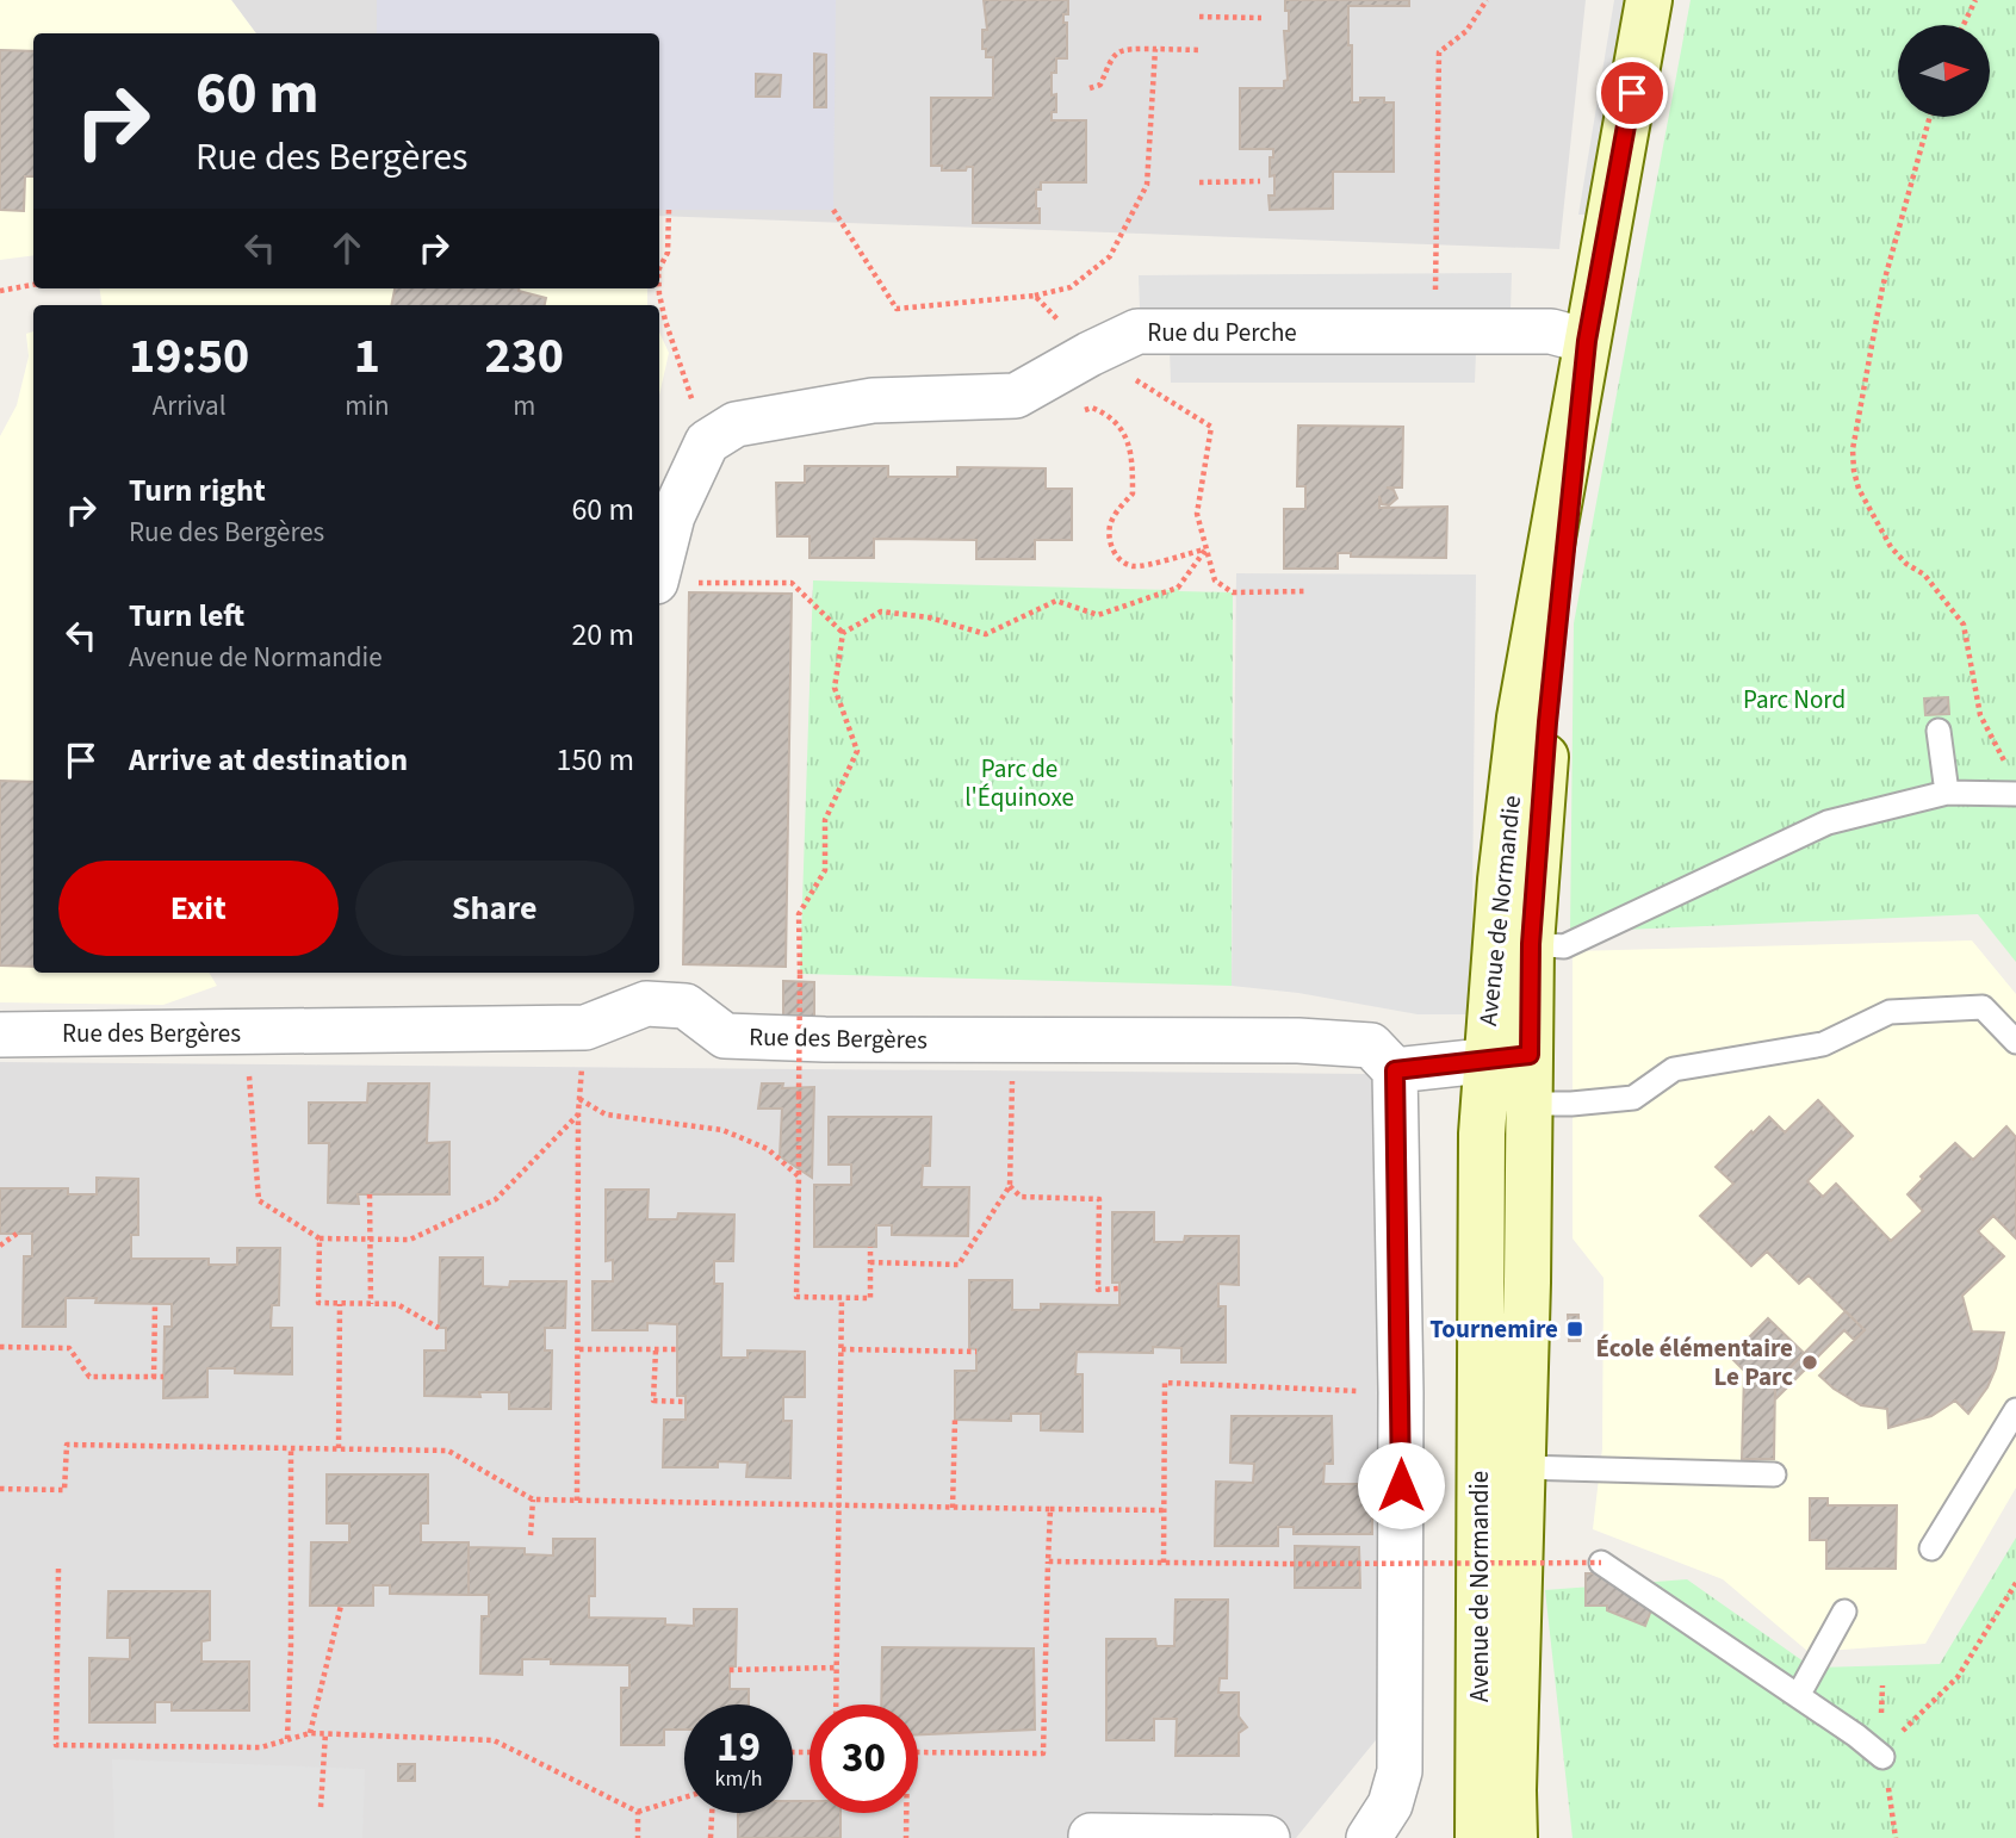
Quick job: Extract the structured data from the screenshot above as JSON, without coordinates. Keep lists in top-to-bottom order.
{
  "streets": {
    "street": ["Rue du Perche", "Avenue de Normandie", "Rue des Bergères"]
  },
  "crossings": [
    ["Rue du Perche", "Avenue de Normandie"]
  ],
  "parks": ["Parc Nord", "Parc de l'Équinoxe"],
  "places": {
    "transit": ["Tournemire"],
    "other": ["École élémentaire Le Parc"]
  },
  "north": "right",
  "page": {
    "turn": ["60 m", "Rue des Bergères"],
    "eta": [
      "19:50",
      "Arrival",
      "1",
      "min",
      "230",
      "m"
    ],
    "list": [
      {
        "name": "Turn right",
        "note": "Rue des Bergères",
        "value": "60 m"
      },
      {
        "name": "Turn left",
        "note": "Avenue de Normandie",
        "value": "20 m"
      },
      {
        "name": "Arrive at destination",
        "value": "150 m"
      }
    ],
    "buttons": ["Exit", "Share"],
    "speed": "19 km/h",
    "limit": "30"
  }
}
